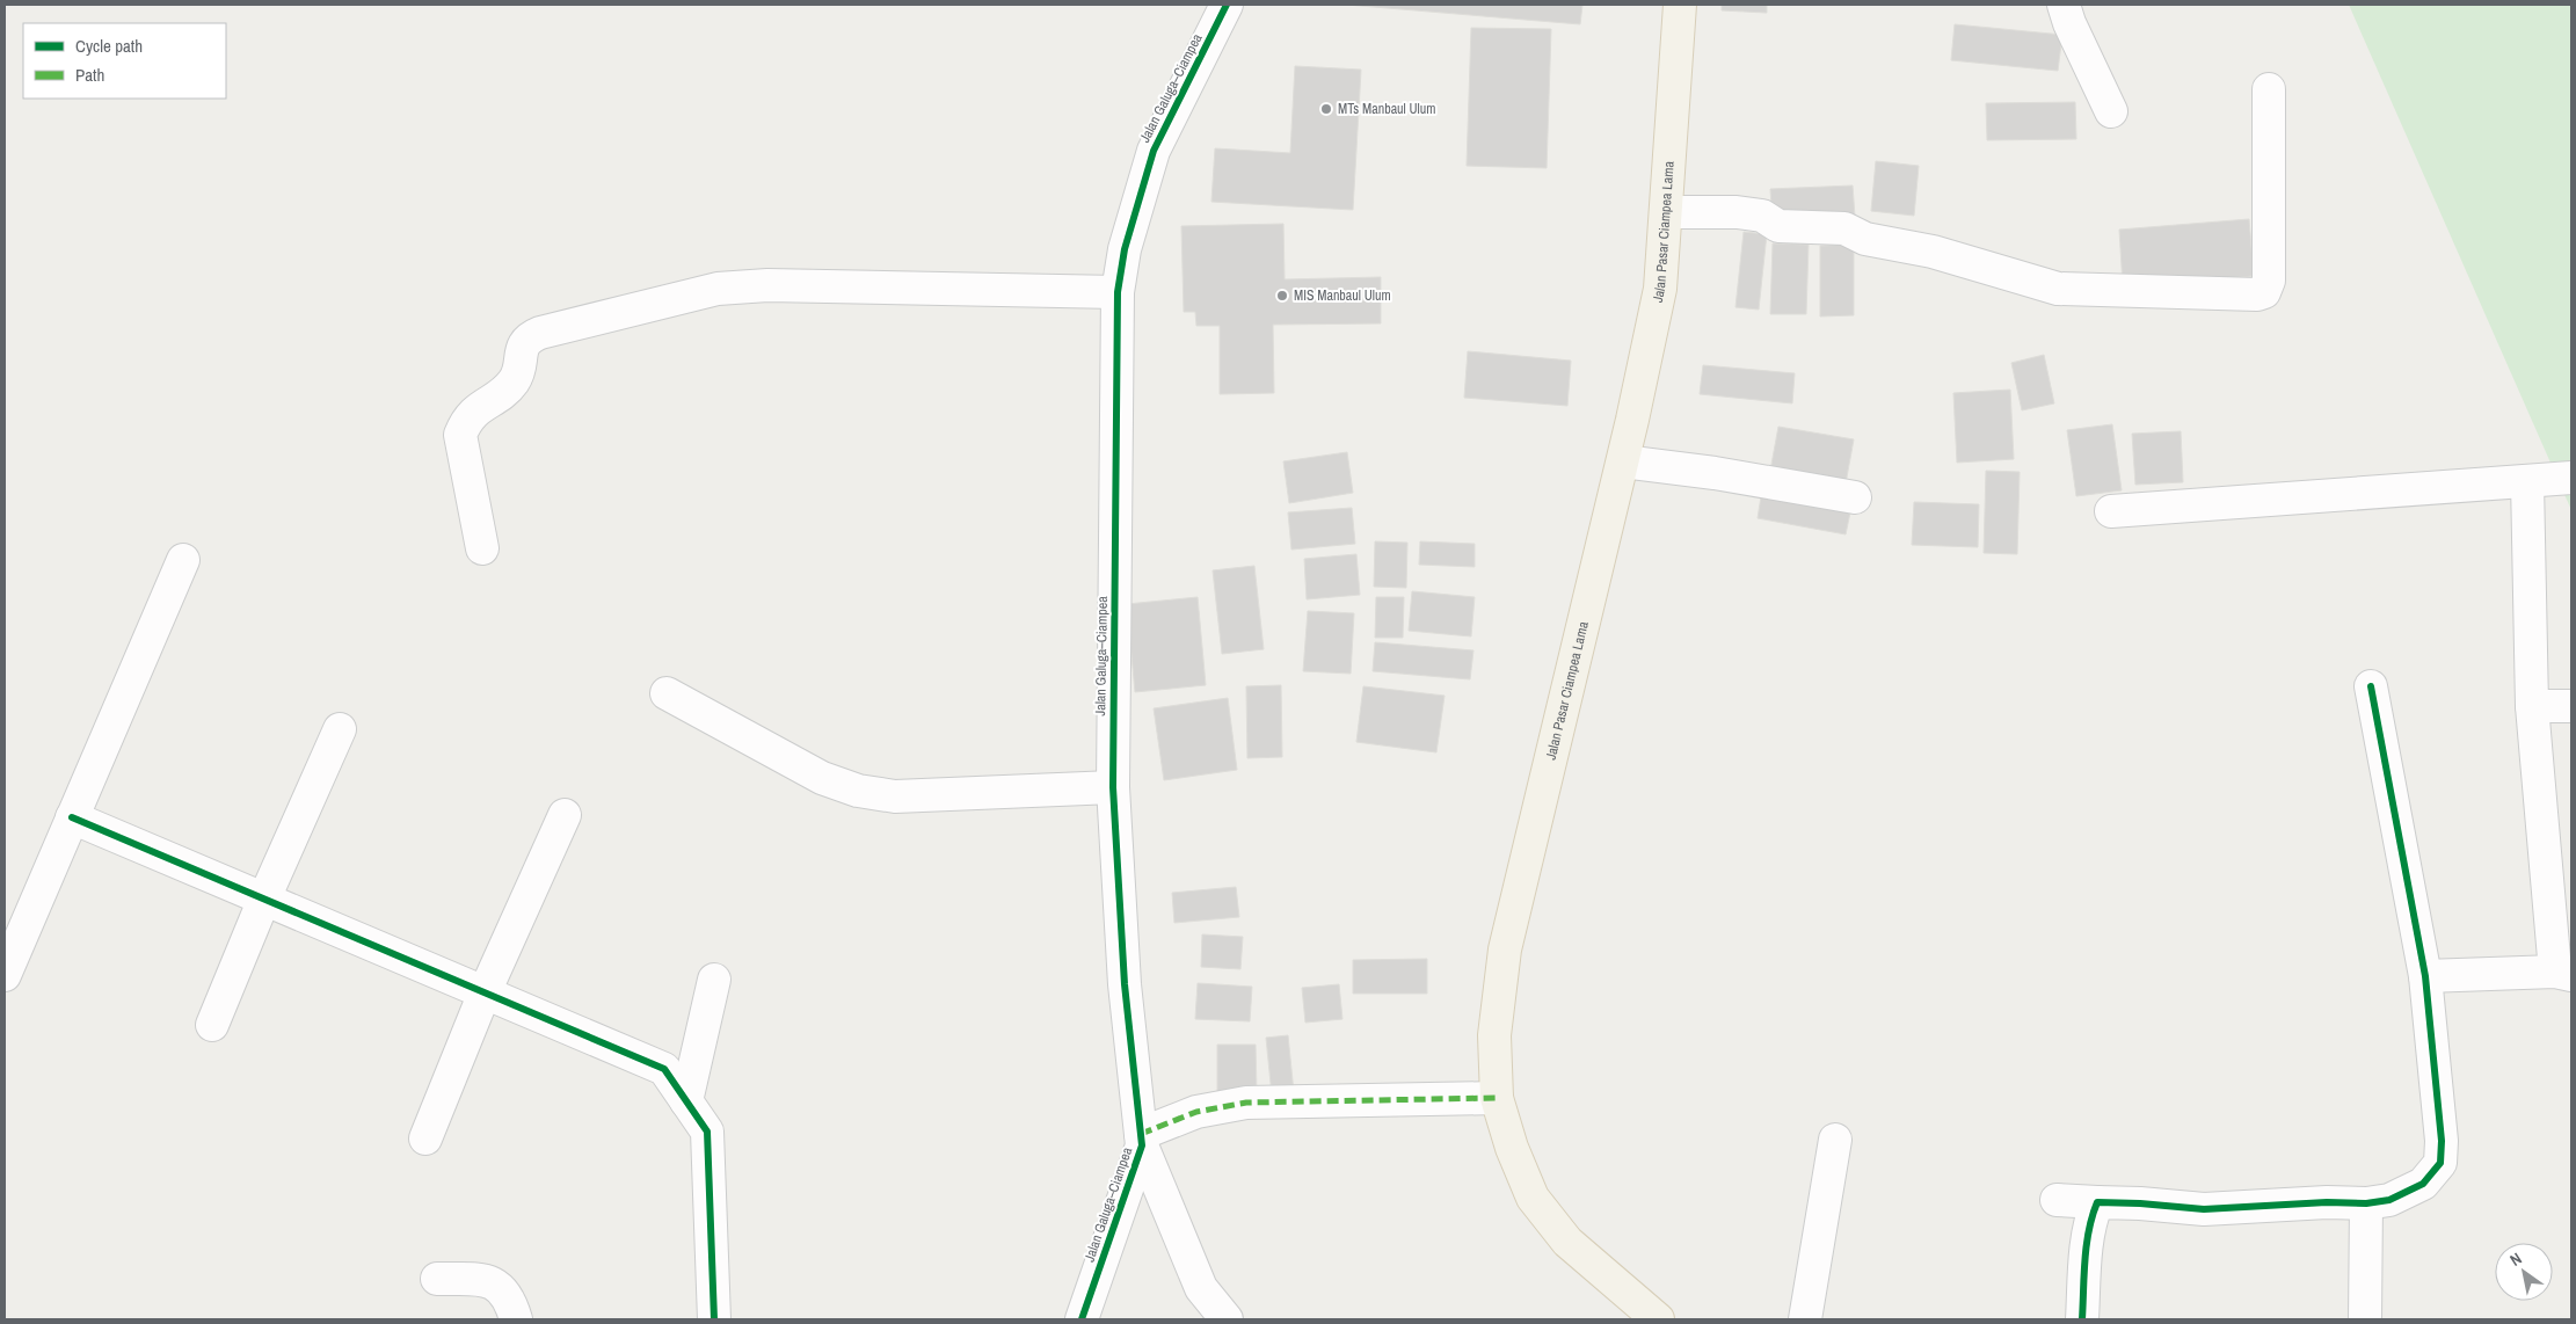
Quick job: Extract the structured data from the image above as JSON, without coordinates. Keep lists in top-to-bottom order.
{
  "streets": {
    "main road": ["Jalan Pasar Ciampea Lama"],
    "street": ["Jalan Galuga–Ciampea"]
  },
  "places": ["MTs Manbaul Ulum", "MIS Manbaul Ulum"],
  "legend": ["Cycle path", "Path"],
  "north": "top left"
}
